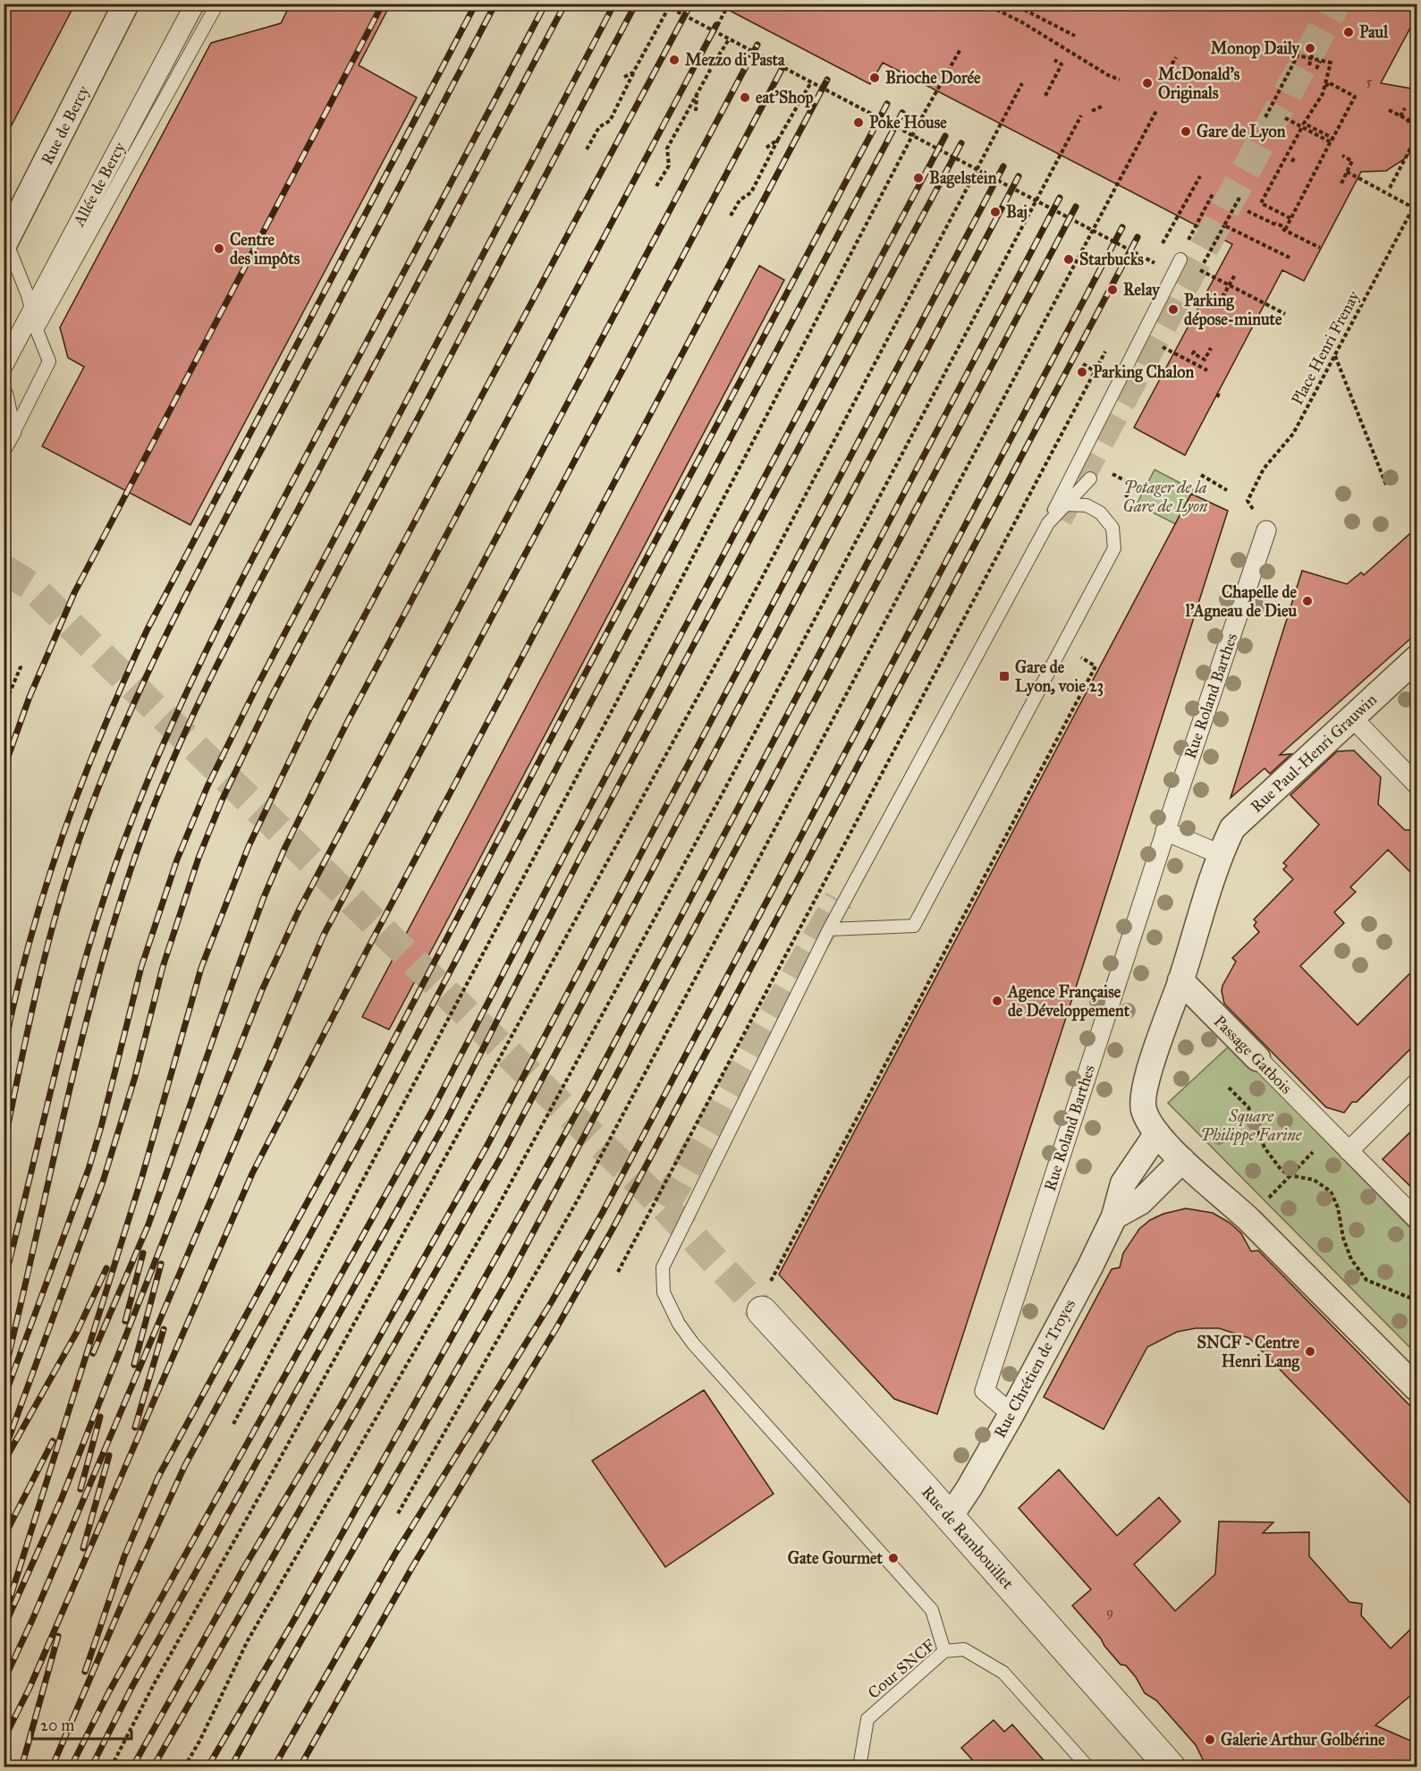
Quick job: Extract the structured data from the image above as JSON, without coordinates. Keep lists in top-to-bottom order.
{
  "streets": {
    "street": [
      "Rue de Bercy",
      "Allée de Bercy",
      "Rue Roland Barthes",
      "Rue Paul-Henri Grauwin",
      "Passage Gatbois",
      "Rue Chrétien de Troyes",
      "Rue de Rambouillet"
    ],
    "lane": ["Cour SNCF"],
    "path": ["Place Henri Frenay"]
  },
  "crossings": [
    ["Rue Roland Barthes", "Rue Chrétien de Troyes"],
    ["Rue Chrétien de Troyes", "Rue de Rambouillet"]
  ],
  "parks": ["Potager de la Gare de Lyon", "Square Philippe Farine"],
  "places": {
    "other": [
      "Paul",
      "Monop Daily",
      "Mezzo di Pasta",
      "Brioche Dorée",
      "McDonald's Originals",
      "eat'Shop",
      "Poke House",
      "Gare de Lyon",
      "Bagelstein",
      "Baj",
      "Centre des impôts",
      "Starbucks",
      "Relay",
      "Parking dépose-minute",
      "Parking Chalon",
      "Chapelle de l'Agneau de Dieu",
      "Agence Française de Développement",
      "SNCF - Centre Henri Lang",
      "Gate Gourmet",
      "Galerie Arthur Golbérine"
    ],
    "transit": ["Gare de Lyon, voie 23"]
  },
  "house_numbers": ["5", "9"],
  "scale_bar": "20 m"
}
